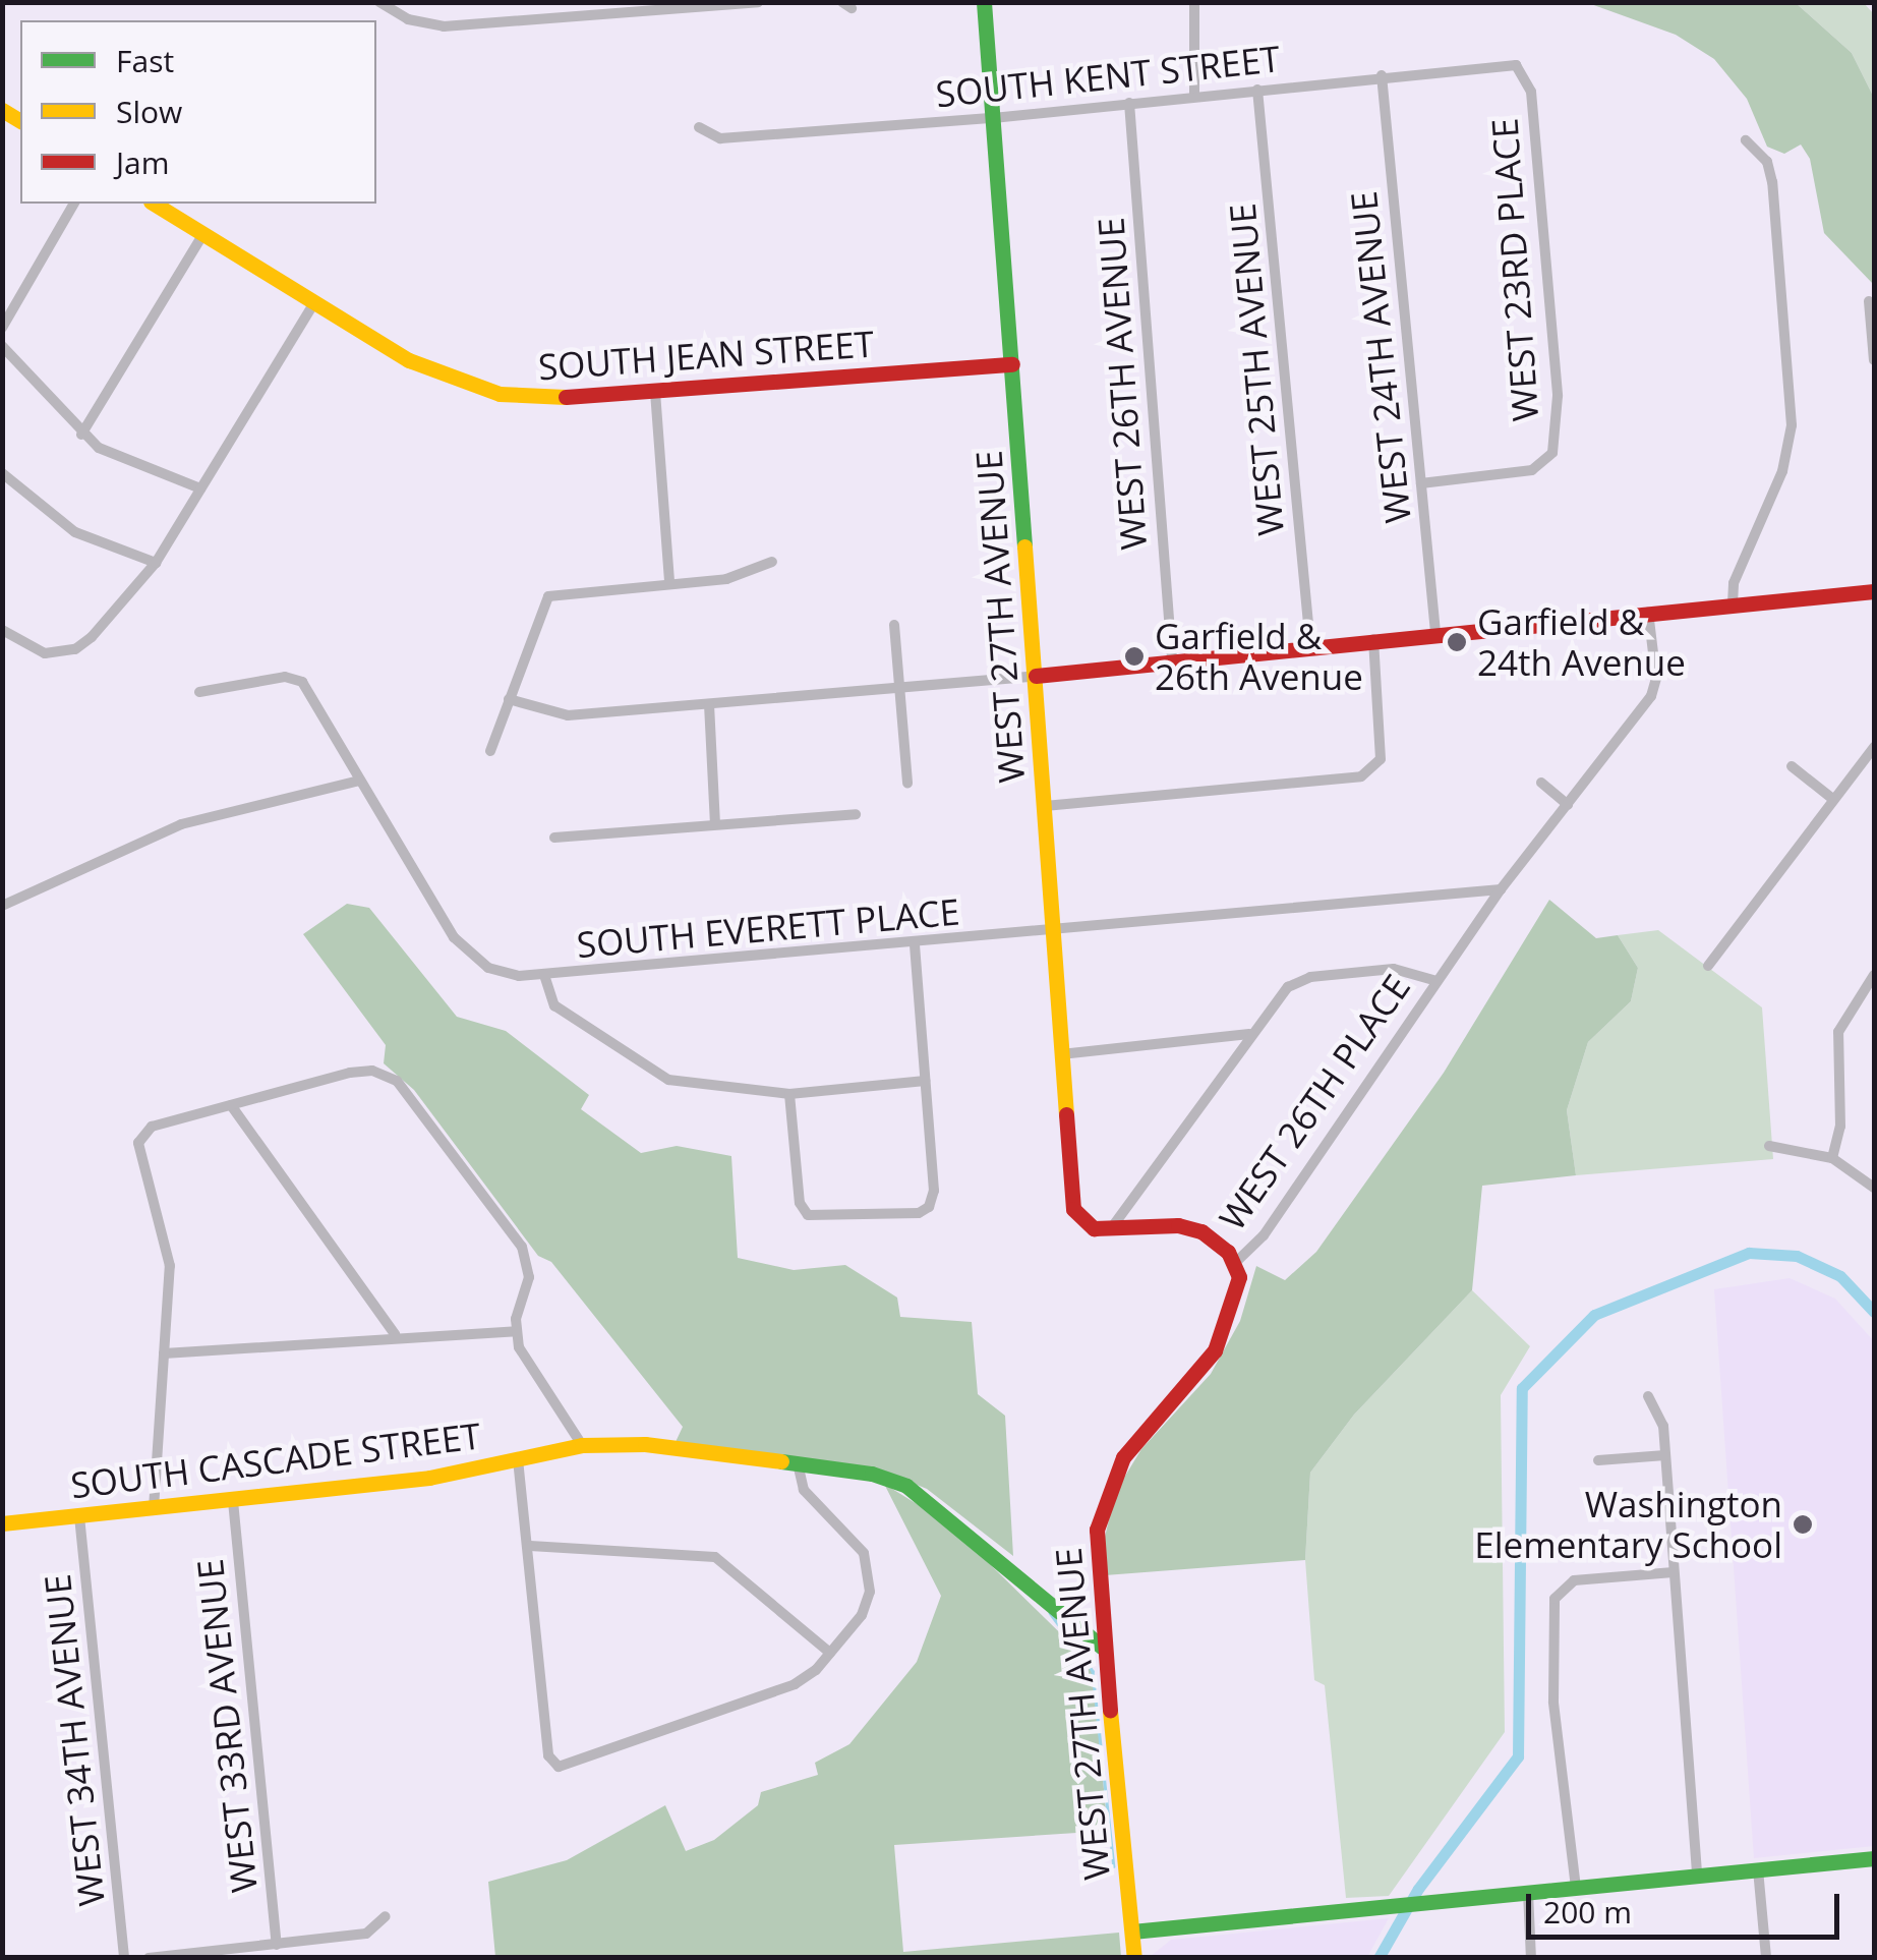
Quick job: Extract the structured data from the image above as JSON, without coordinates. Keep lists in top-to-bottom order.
{
  "streets": {
    "street": [
      "SOUTH KENT STREET",
      "WEST 23RD PLACE",
      "SOUTH JEAN STREET",
      "WEST 24TH AVENUE",
      "WEST 25TH AVENUE",
      "WEST 26TH AVENUE",
      "WEST 27TH AVENUE",
      "SOUTH EVERETT PLACE",
      "WEST 26TH PLACE",
      "SOUTH CASCADE STREET",
      "WEST 33RD AVENUE",
      "WEST 34TH AVENUE"
    ]
  },
  "crossings": [
    ["SOUTH KENT STREET", "WEST 23RD PLACE"],
    ["SOUTH KENT STREET", "WEST 24TH AVENUE"],
    ["SOUTH KENT STREET", "WEST 25TH AVENUE"],
    ["SOUTH KENT STREET", "WEST 26TH AVENUE"],
    ["SOUTH KENT STREET", "WEST 27TH AVENUE"],
    ["WEST 23RD PLACE", "WEST 24TH AVENUE"],
    ["SOUTH JEAN STREET", "WEST 27TH AVENUE"],
    ["WEST 27TH AVENUE", "SOUTH EVERETT PLACE"],
    ["WEST 27TH AVENUE", "WEST 26TH PLACE"],
    ["WEST 27TH AVENUE", "SOUTH CASCADE STREET"],
    ["SOUTH EVERETT PLACE", "WEST 26TH PLACE"],
    ["SOUTH CASCADE STREET", "WEST 33RD AVENUE"],
    ["SOUTH CASCADE STREET", "WEST 34TH AVENUE"]
  ],
  "places": ["Garfield & 24th Avenue", "Garfield & 26th Avenue", "Washington Elementary School"],
  "legend": ["Fast", "Slow", "Jam"],
  "scale_bar": "200 m"
}
